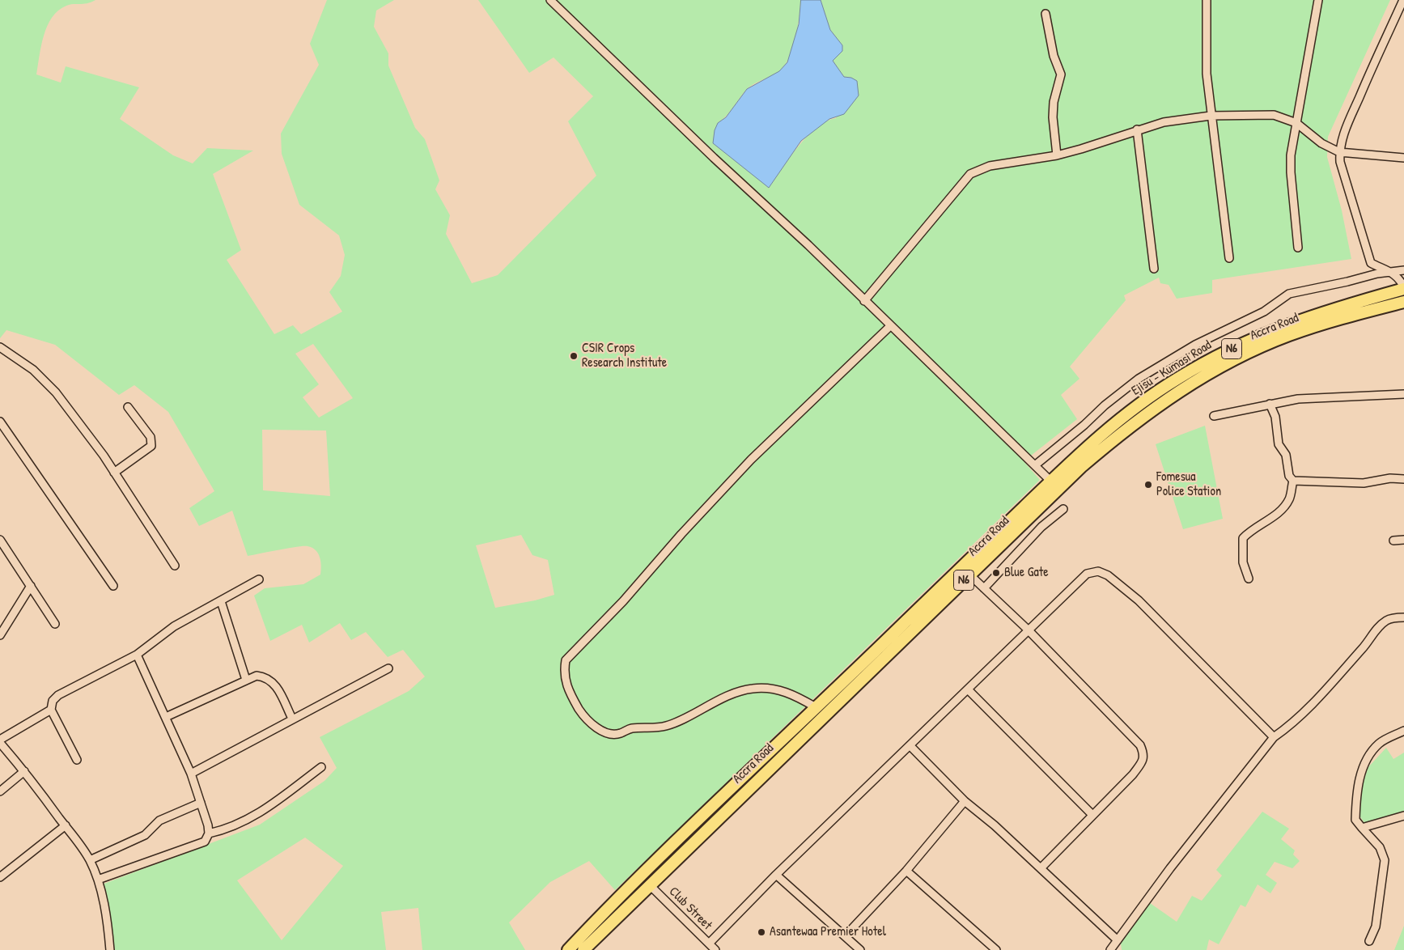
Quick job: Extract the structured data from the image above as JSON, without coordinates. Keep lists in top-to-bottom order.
{
  "streets": {
    "highway": ["Accra Road", "N6", "Ejisu - Kumasi Road"],
    "street": ["Club Street"]
  },
  "crossings": [
    ["Accra Road", "Ejisu - Kumasi Road"],
    ["Accra Road", "Club Street"]
  ],
  "places": [
    "CSIR Crops Research Institute",
    "Fomesua Police Station",
    "Blue Gate",
    "Asantewaa Premier Hotel"
  ]
}
